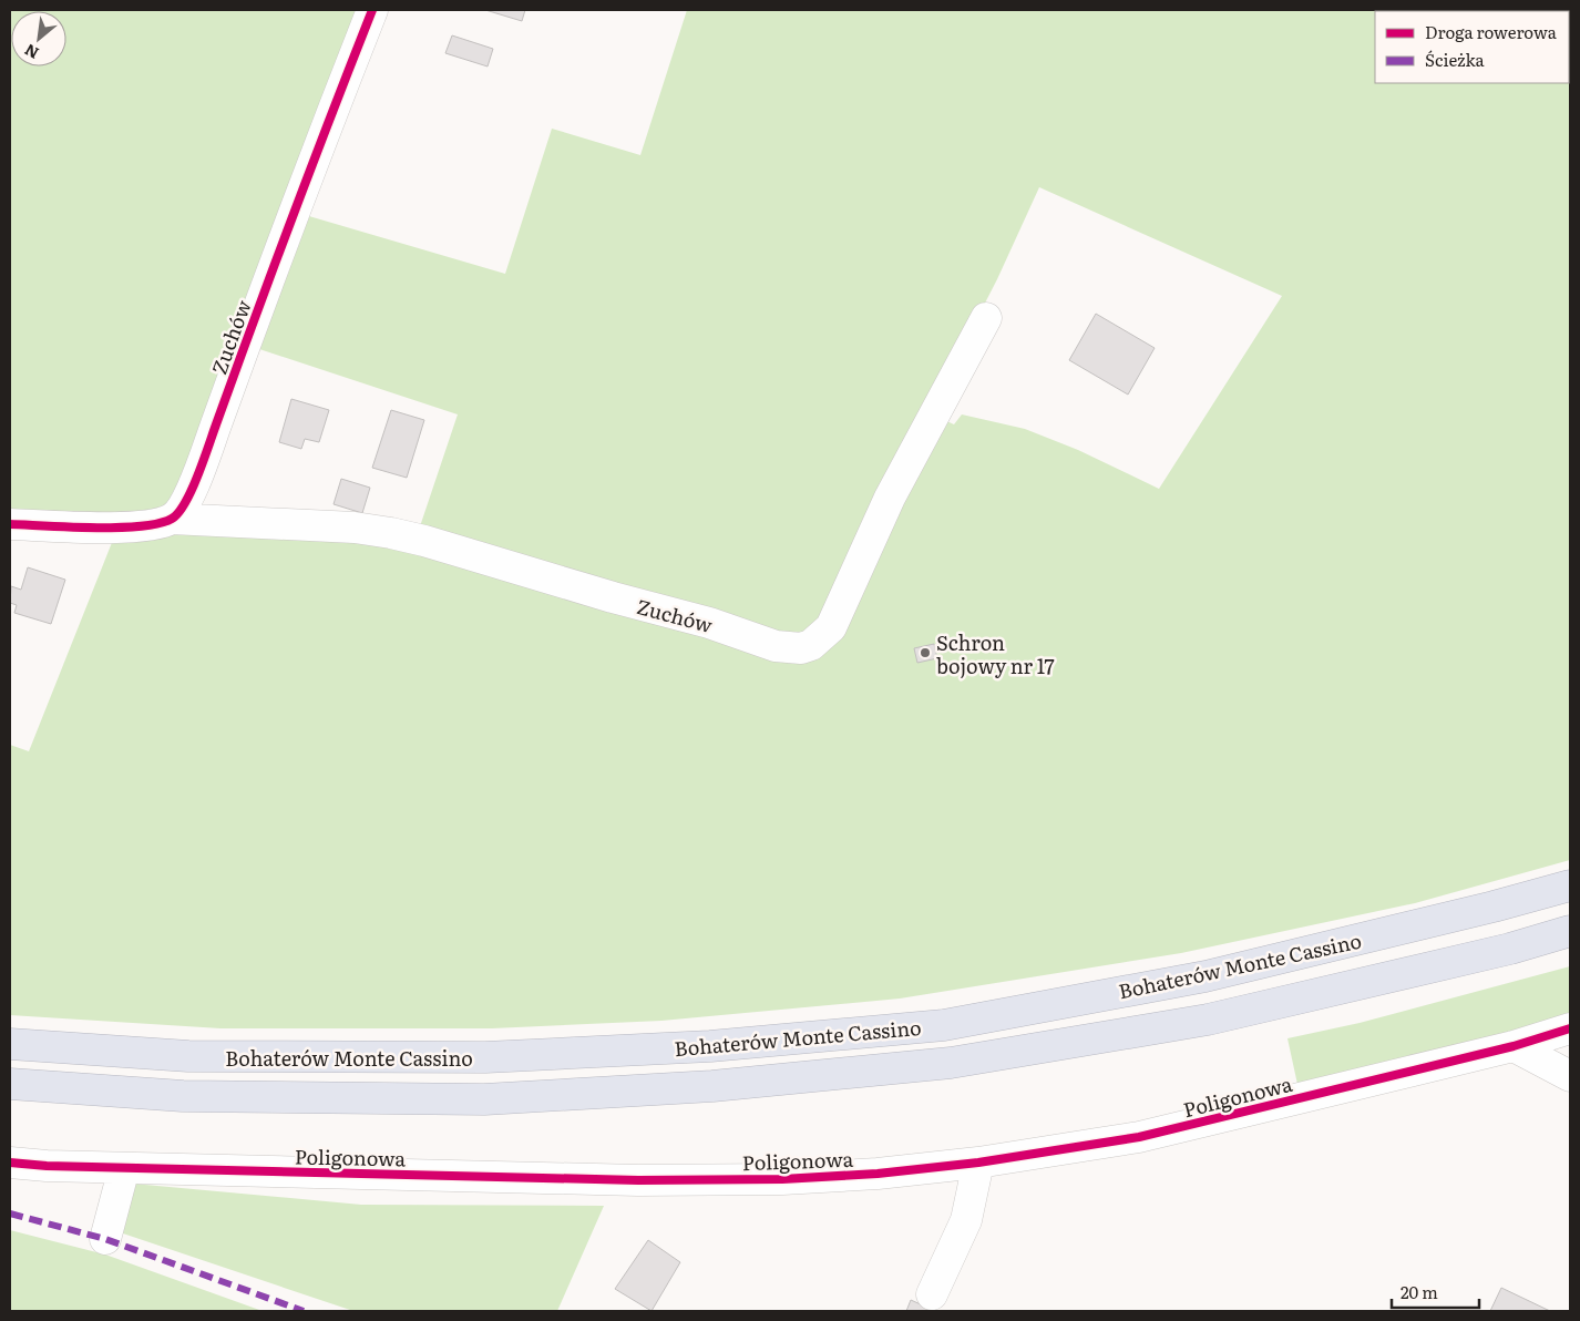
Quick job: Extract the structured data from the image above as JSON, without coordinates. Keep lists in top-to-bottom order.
{
  "streets": {
    "highway": ["Bohaterów Monte Cassino"],
    "street": ["Zuchów", "Poligonowa"]
  },
  "places": ["Schron bojowy nr 17"],
  "legend": ["Droga rowerowa", "Ścieżka"],
  "scale_bar": "20 m",
  "north": "bottom left"
}
